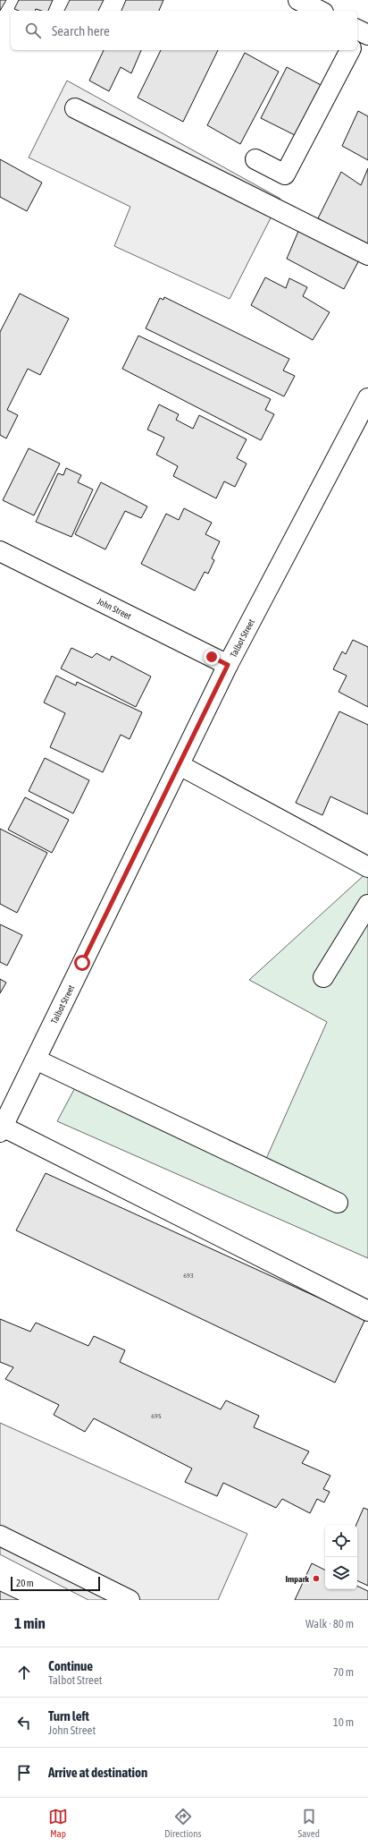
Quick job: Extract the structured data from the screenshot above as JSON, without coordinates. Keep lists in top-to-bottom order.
{
  "streets": {
    "street": ["John Street", "Talbot Street"]
  },
  "crossings": [
    ["John Street", "Talbot Street"]
  ],
  "places": ["Impark"],
  "house_numbers": ["693", "695"],
  "scale_bar": "20 m",
  "page": {
    "search": "Search here",
    "scale": "20 m",
    "heading": ["1 min", "Walk · 80 m"],
    "list": [
      ["Continue", "Talbot Street", "70 m"],
      ["Turn left", "John Street", "10 m"],
      "Arrive at destination"
    ],
    "nav": ["Map", "Directions", "Saved"]
  }
}
